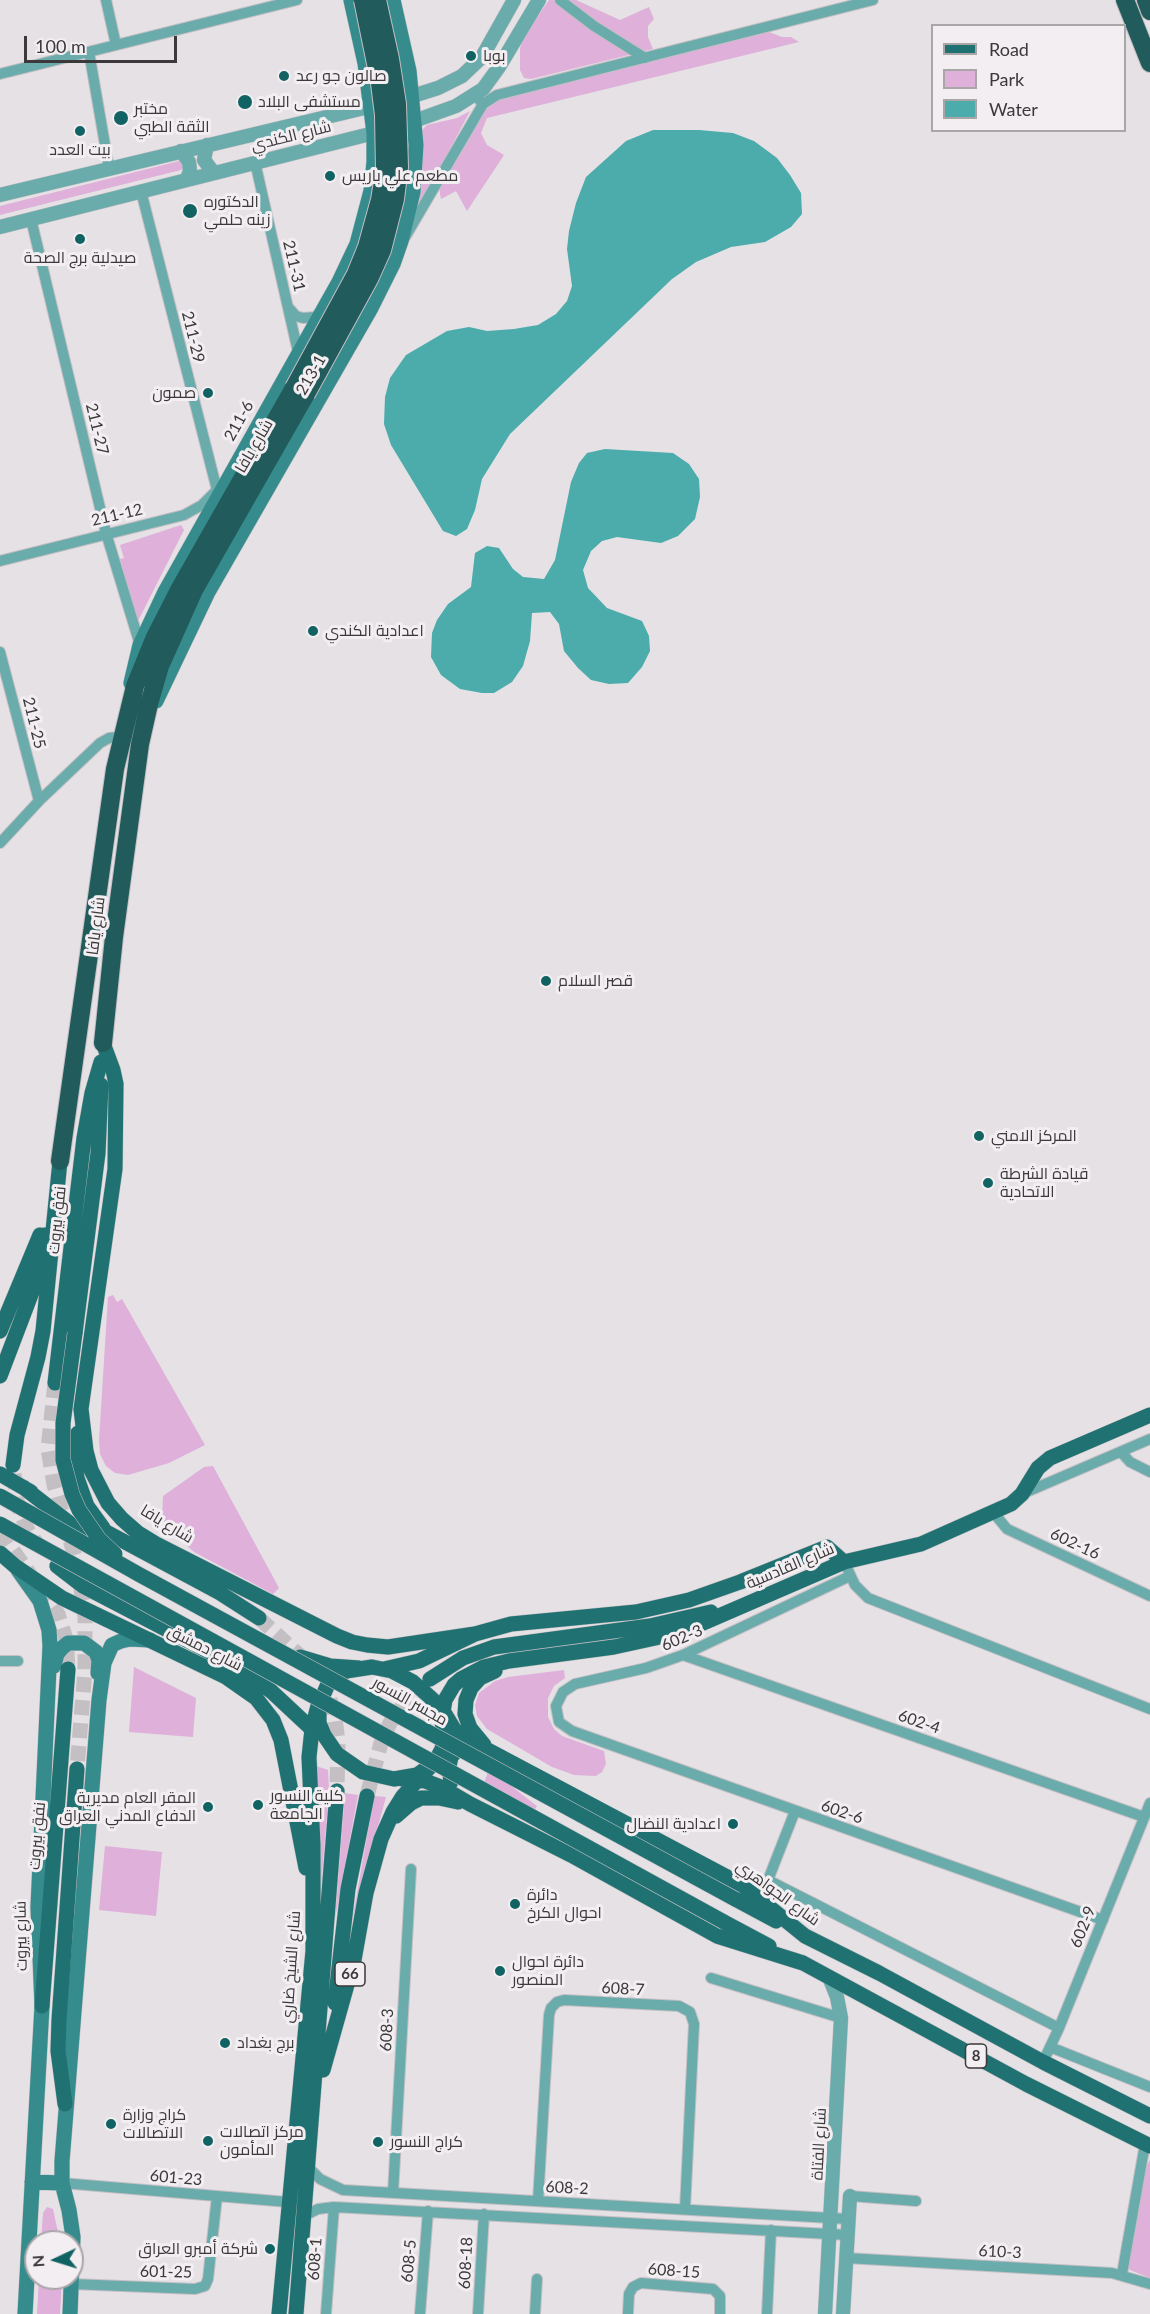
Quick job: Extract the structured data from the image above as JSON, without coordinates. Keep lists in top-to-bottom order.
{
  "streets": {
    "highway": ["شارع يافا"],
    "main road": [
      "213-1",
      "211-6",
      "نفق بيروت",
      "شارع القادسية",
      "شارع دمشق",
      "مجسر النسور",
      "شارع الجواهري",
      "شارع بيروت",
      "شارع الشيخ ضاري",
      "66",
      "8"
    ],
    "street": [
      "شارع الكندي",
      "211-31",
      "211-29",
      "211-27",
      "211-12",
      "211-25",
      "602-16",
      "602-3",
      "602-4",
      "602-6",
      "602-9",
      "608-7",
      "608-3",
      "شارع الفتاة",
      "601-23",
      "608-2",
      "610-3",
      "608-1",
      "608-5",
      "608-18",
      "608-15",
      "601-25"
    ]
  },
  "crossings": [
    ["شارع الكندي", "211-31"],
    ["شارع الكندي", "211-29"],
    ["شارع الكندي", "213-1"],
    ["شارع الكندي", "211-6"],
    ["شارع الكندي", "211-27"],
    ["211-31", "211-6"],
    ["211-29", "211-12"],
    ["213-1", "شارع يافا"],
    ["211-6", "211-27"],
    ["211-6", "شارع يافا"],
    ["211-6", "211-12"],
    ["211-27", "211-12"],
    ["شارع يافا", "نفق بيروت"],
    ["شارع يافا", "شارع القادسية"],
    ["نفق بيروت", "شارع بيروت"],
    ["602-16", "شارع القادسية"],
    ["شارع القادسية", "602-3"],
    ["شارع القادسية", "شارع الجواهري"],
    ["شارع القادسية", "شارع الشيخ ضاري"],
    ["شارع القادسية", "8"],
    ["602-3", "602-4"],
    ["602-3", "602-6"],
    ["شارع دمشق", "شارع بيروت"],
    ["شارع دمشق", "شارع الشيخ ضاري"],
    ["مجسر النسور", "شارع الجواهري"],
    ["602-4", "602-9"],
    ["602-6", "602-9"],
    ["شارع الجواهري", "602-9"],
    ["شارع الجواهري", "شارع الشيخ ضاري"],
    ["شارع الجواهري", "8"],
    ["شارع الشيخ ضاري", "8"],
    ["شارع الشيخ ضاري", "601-23"],
    ["شارع الشيخ ضاري", "608-2"],
    ["608-7", "608-2"],
    ["608-3", "608-2"],
    ["8", "شارع الفتاة"],
    ["شارع الفتاة", "608-2"],
    ["601-23", "601-25"],
    ["608-2", "608-1"],
    ["608-2", "608-5"],
    ["608-2", "608-18"]
  ],
  "places": [
    "بوبا",
    "صالون جو رعد",
    "مستشفى البلاد",
    "مختبر الثقة الطبي",
    "بيت العدد",
    "مطعم علي باريس",
    "الدكتوره زينه حلمي",
    "صيدلية برج الصحة",
    "صمون",
    "اعدادية الكندي",
    "قصر السلام",
    "المركز الامني",
    "قيادة الشرطة الاتحادية",
    "كلية النسور الجامعة",
    "المقر العام مديرية الدفاع المدني العراق",
    "اعدادية النضال",
    "دائرة احوال الكرخ",
    "دائرة احوال المنصور",
    "برج بغداد",
    "كراج وزارة الاتصالات",
    "مركز اتصالات المأمون",
    "كراج النسور",
    "شركة أمبرو العراق"
  ],
  "legend": ["Road", "Park", "Water"],
  "scale_bar": "100 m",
  "north": "left"
}
